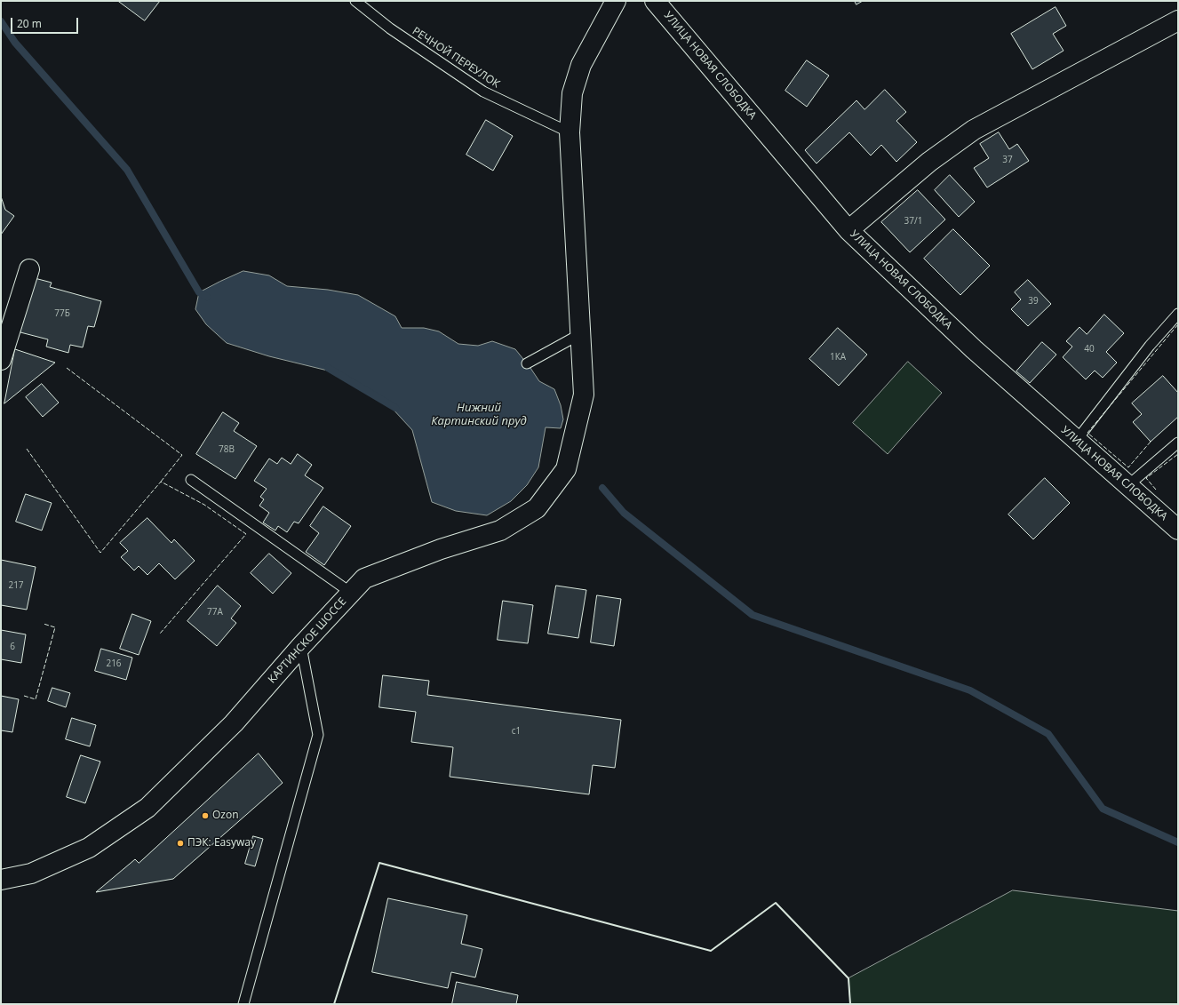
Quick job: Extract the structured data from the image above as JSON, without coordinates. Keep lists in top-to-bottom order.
{
  "streets": {
    "street": ["УЛИЦА НОВАЯ СЛОБОДКА", "КАРТИНСКОЕ ШОССЕ"],
    "lane": ["РЕЧНОЙ ПЕРЕУЛОК"]
  },
  "crossings": [
    ["РЕЧНОЙ ПЕРЕУЛОК", "КАРТИНСКОЕ ШОССЕ"]
  ],
  "water": ["Нижний Картинский пруд"],
  "places": ["Ozon", "ПЭК: Easyway"],
  "house_numbers": [
    "37",
    "37/1",
    "39",
    "77Б",
    "40",
    "1КА",
    "78В",
    "217",
    "77А",
    "6",
    "216",
    "с1"
  ],
  "scale_bar": "20 m"
}
